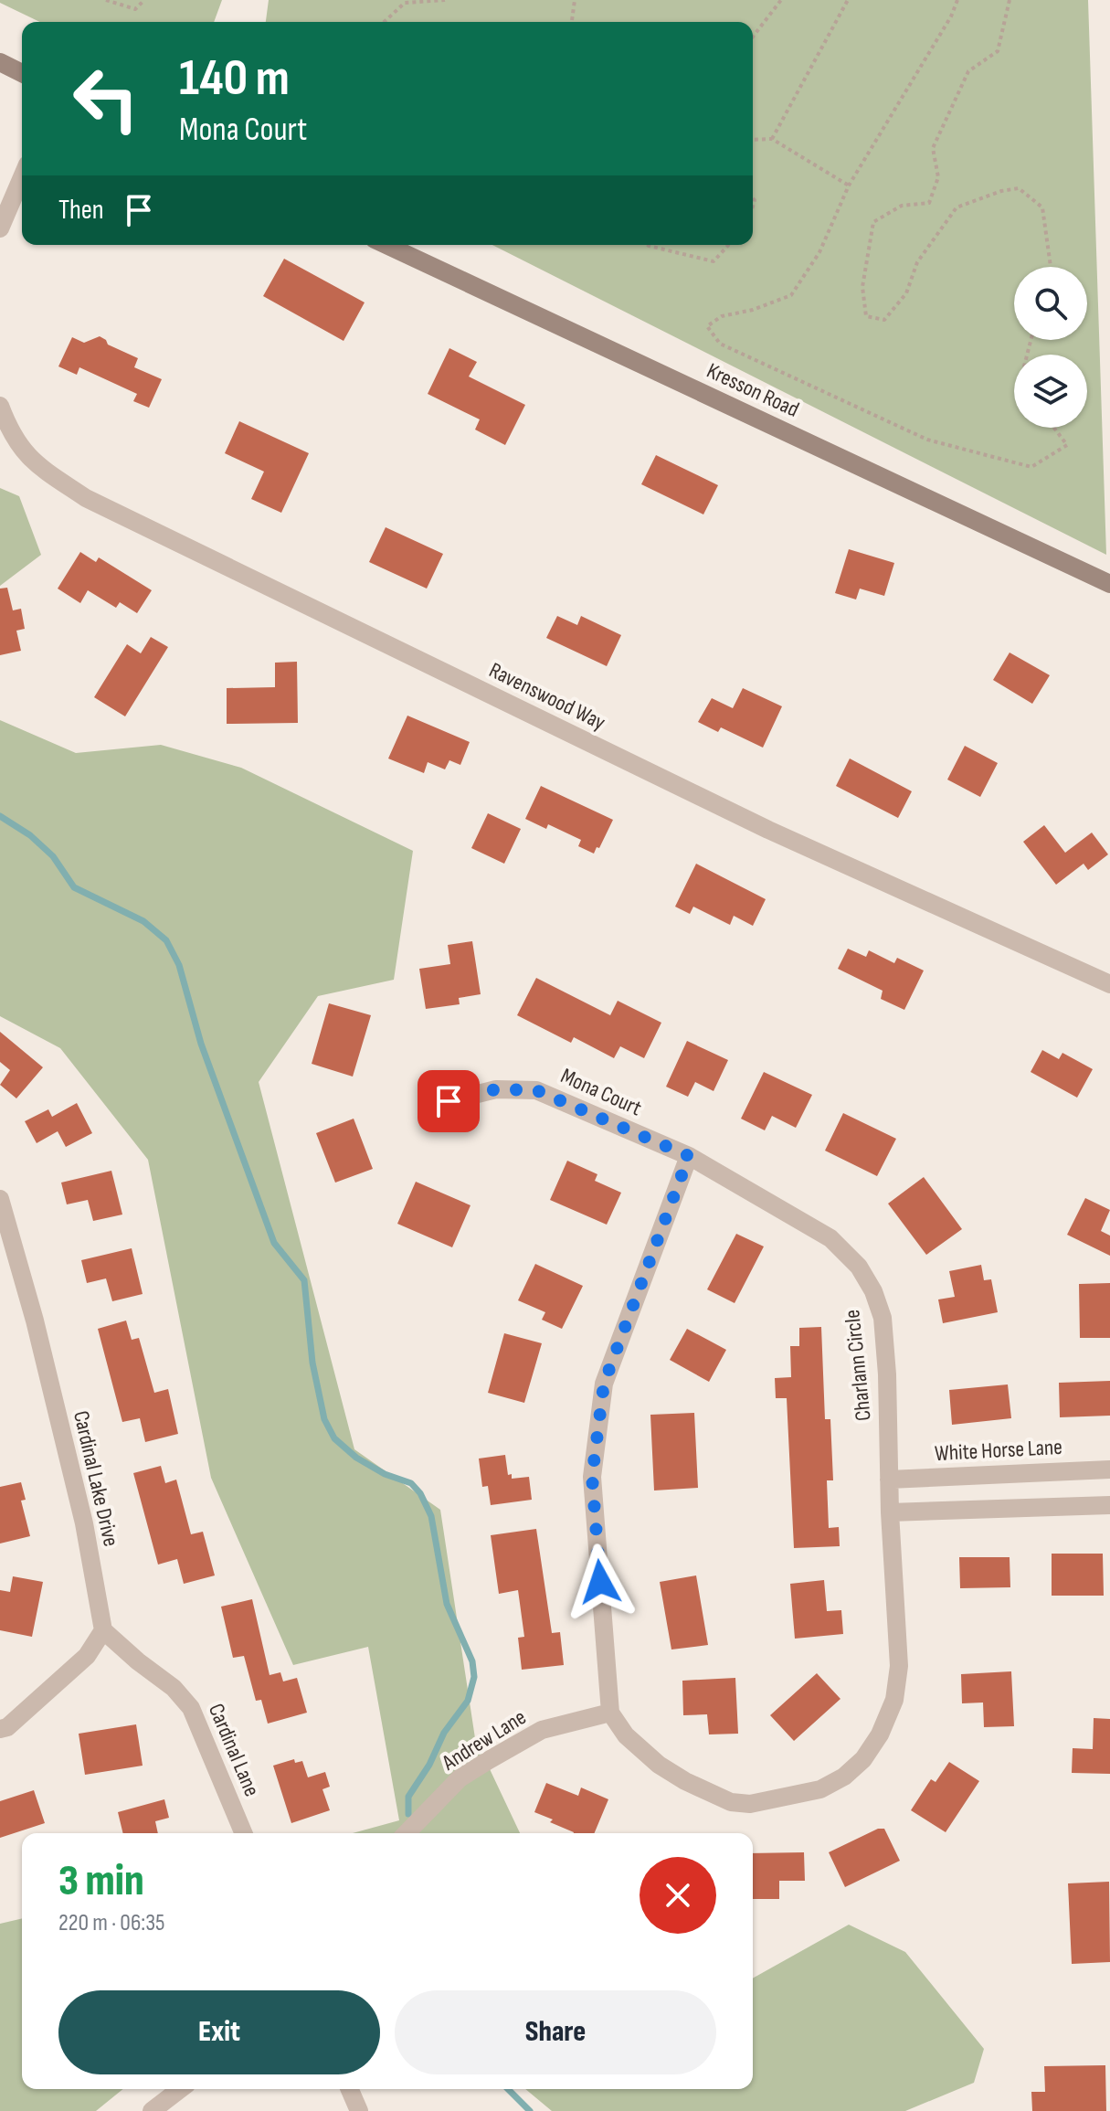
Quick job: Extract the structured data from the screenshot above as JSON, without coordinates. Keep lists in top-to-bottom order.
{
  "streets": {
    "street": [
      "Kresson Road",
      "Ravenswood Way",
      "Mona Court",
      "Charlann Circle",
      "White Horse Lane",
      "Cardinal Lake Drive",
      "Andrew Lane",
      "Cardinal Lane"
    ]
  },
  "crossings": [
    ["Mona Court", "Charlann Circle"],
    ["Charlann Circle", "White Horse Lane"],
    ["Charlann Circle", "Andrew Lane"],
    ["Cardinal Lake Drive", "Cardinal Lane"]
  ],
  "page": {
    "turn": ["140 m", "Mona Court"],
    "then": "Then",
    "heading": ["3 min", "220 m · 06:35"],
    "buttons": ["Exit", "Share"]
  }
}
